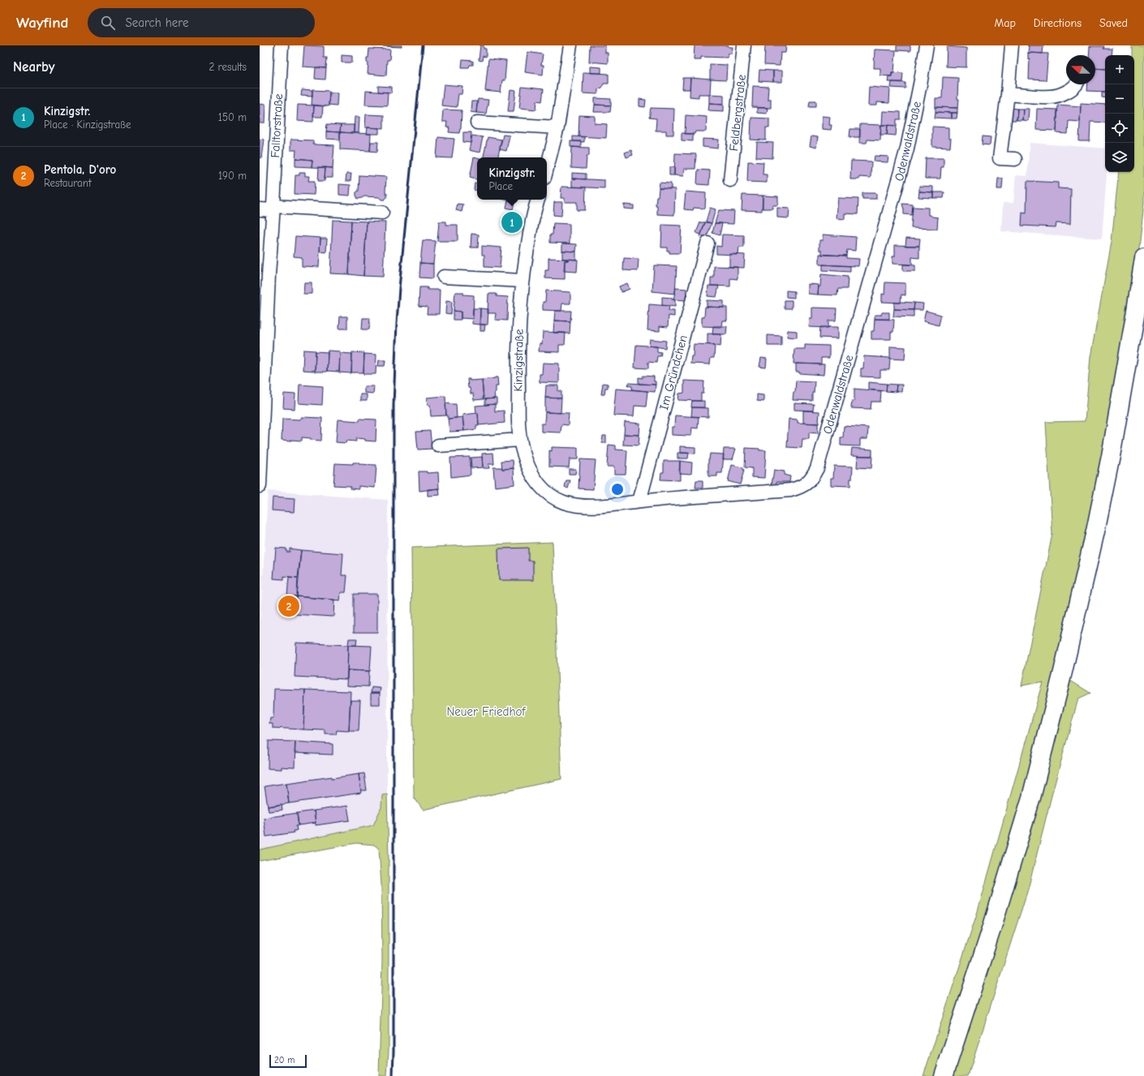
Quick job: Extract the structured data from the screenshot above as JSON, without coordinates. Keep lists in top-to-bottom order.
{
  "streets": {
    "street": [
      "Feldbergstraße",
      "Falltorstraße",
      "Odenwaldstraße",
      "Kinzigstraße",
      "Im Gründchen"
    ]
  },
  "crossings": [
    ["Odenwaldstraße", "Kinzigstraße"],
    ["Odenwaldstraße", "Im Gründchen"]
  ],
  "parks": ["Neuer Friedhof"],
  "scale_bar": "20 m",
  "north": "left",
  "page": {
    "header": "Wayfind",
    "search": "Search here",
    "nav": ["Map", "Directions", "Saved"],
    "heading": ["Nearby", "2 results"],
    "map_buttons": ["+", "−"],
    "list": [
      {
        "mark": "1",
        "name": "Kinzigstr.",
        "note": "Place · Kinzigstraße",
        "value": "150 m"
      },
      {
        "mark": "2",
        "name": "Pentola, D'oro",
        "note": "Restaurant",
        "value": "190 m"
      }
    ],
    "popup": ["Kinzigstr.", "Place"],
    "pins": ["1", "2"],
    "scale": "20 m"
  }
}
